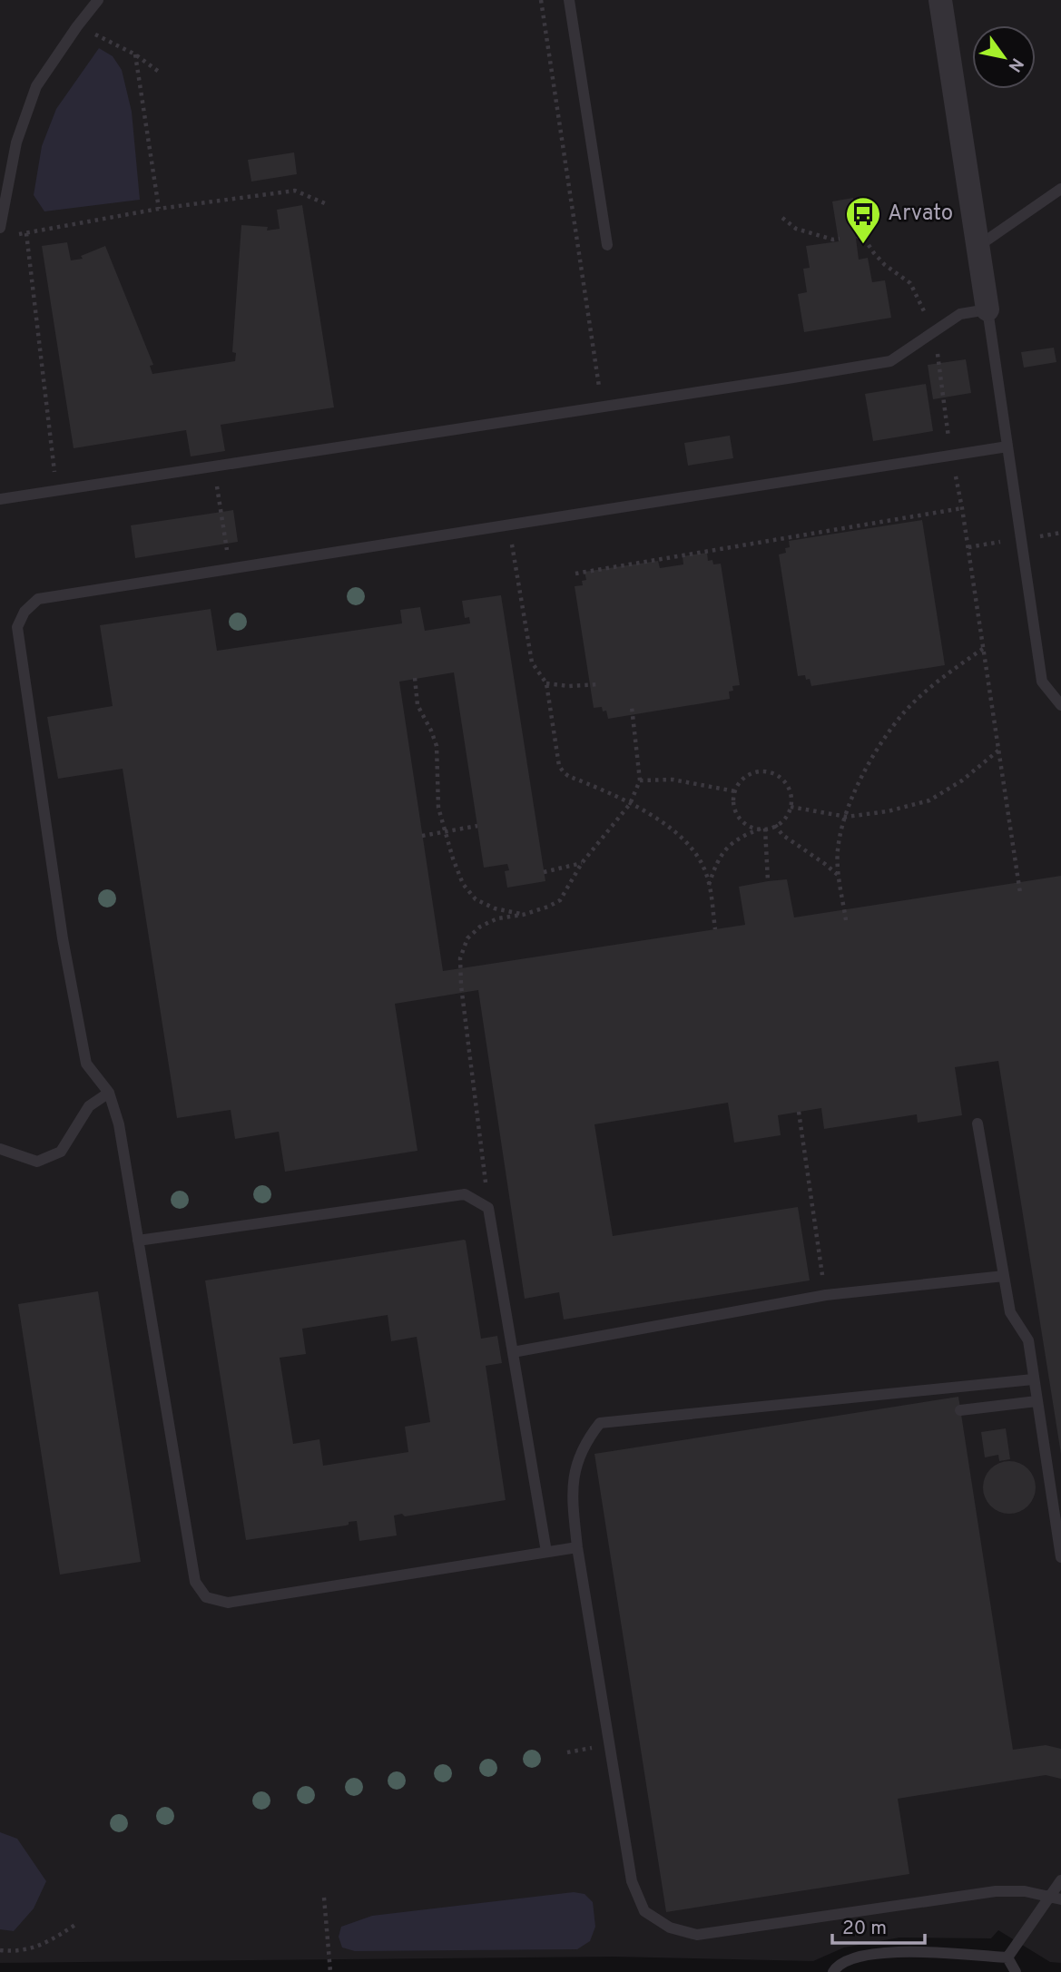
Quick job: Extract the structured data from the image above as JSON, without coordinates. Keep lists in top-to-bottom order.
{
  "places": {
    "bus stop": ["Arvato"]
  },
  "scale_bar": "20 m",
  "north": "bottom right"
}
